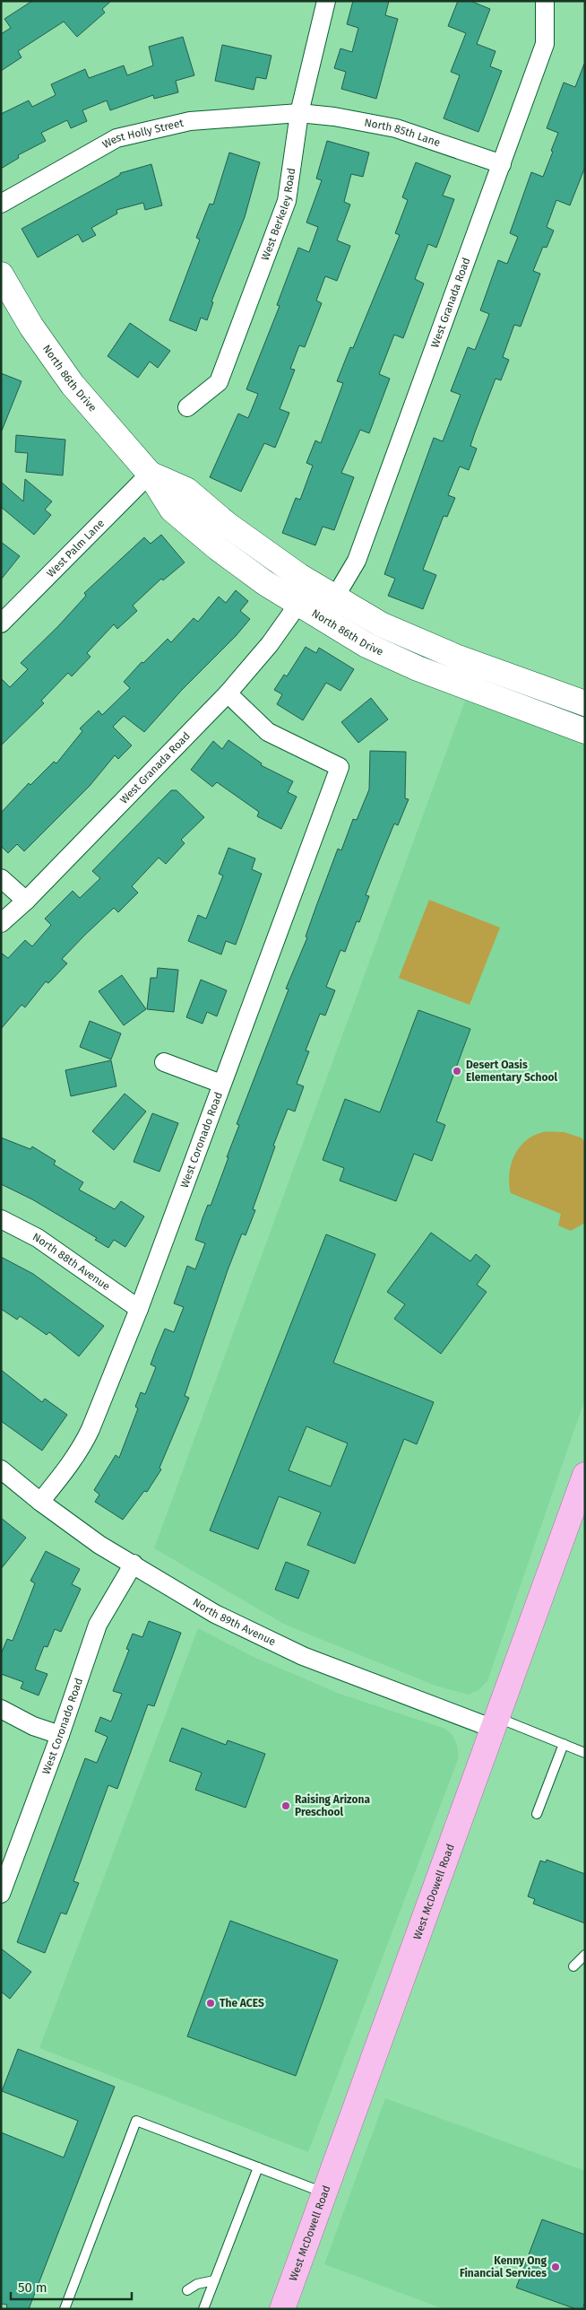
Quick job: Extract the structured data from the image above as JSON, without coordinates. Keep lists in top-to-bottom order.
{
  "streets": {
    "main road": ["West McDowell Road"],
    "street": [
      "North 85th Lane",
      "West Holly Street",
      "West Berkeley Road",
      "West Granada Road",
      "North 86th Drive",
      "West Palm Lane",
      "West Coronado Road",
      "North 88th Avenue",
      "North 89th Avenue"
    ]
  },
  "crossings": [
    ["North 85th Lane", "West Holly Street"],
    ["North 85th Lane", "West Berkeley Road"],
    ["North 85th Lane", "West Granada Road"],
    ["West Holly Street", "West Berkeley Road"],
    ["West Granada Road", "North 86th Drive"],
    ["West Granada Road", "West Coronado Road"],
    ["North 86th Drive", "West Palm Lane"],
    ["West Coronado Road", "North 88th Avenue"],
    ["West Coronado Road", "North 89th Avenue"],
    ["North 89th Avenue", "West McDowell Road"]
  ],
  "places": [
    "Desert Oasis Elementary School",
    "Raising Arizona Preschool",
    "The ACES",
    "Kenny Ong Financial Services"
  ],
  "scale_bar": "50 m"
}
